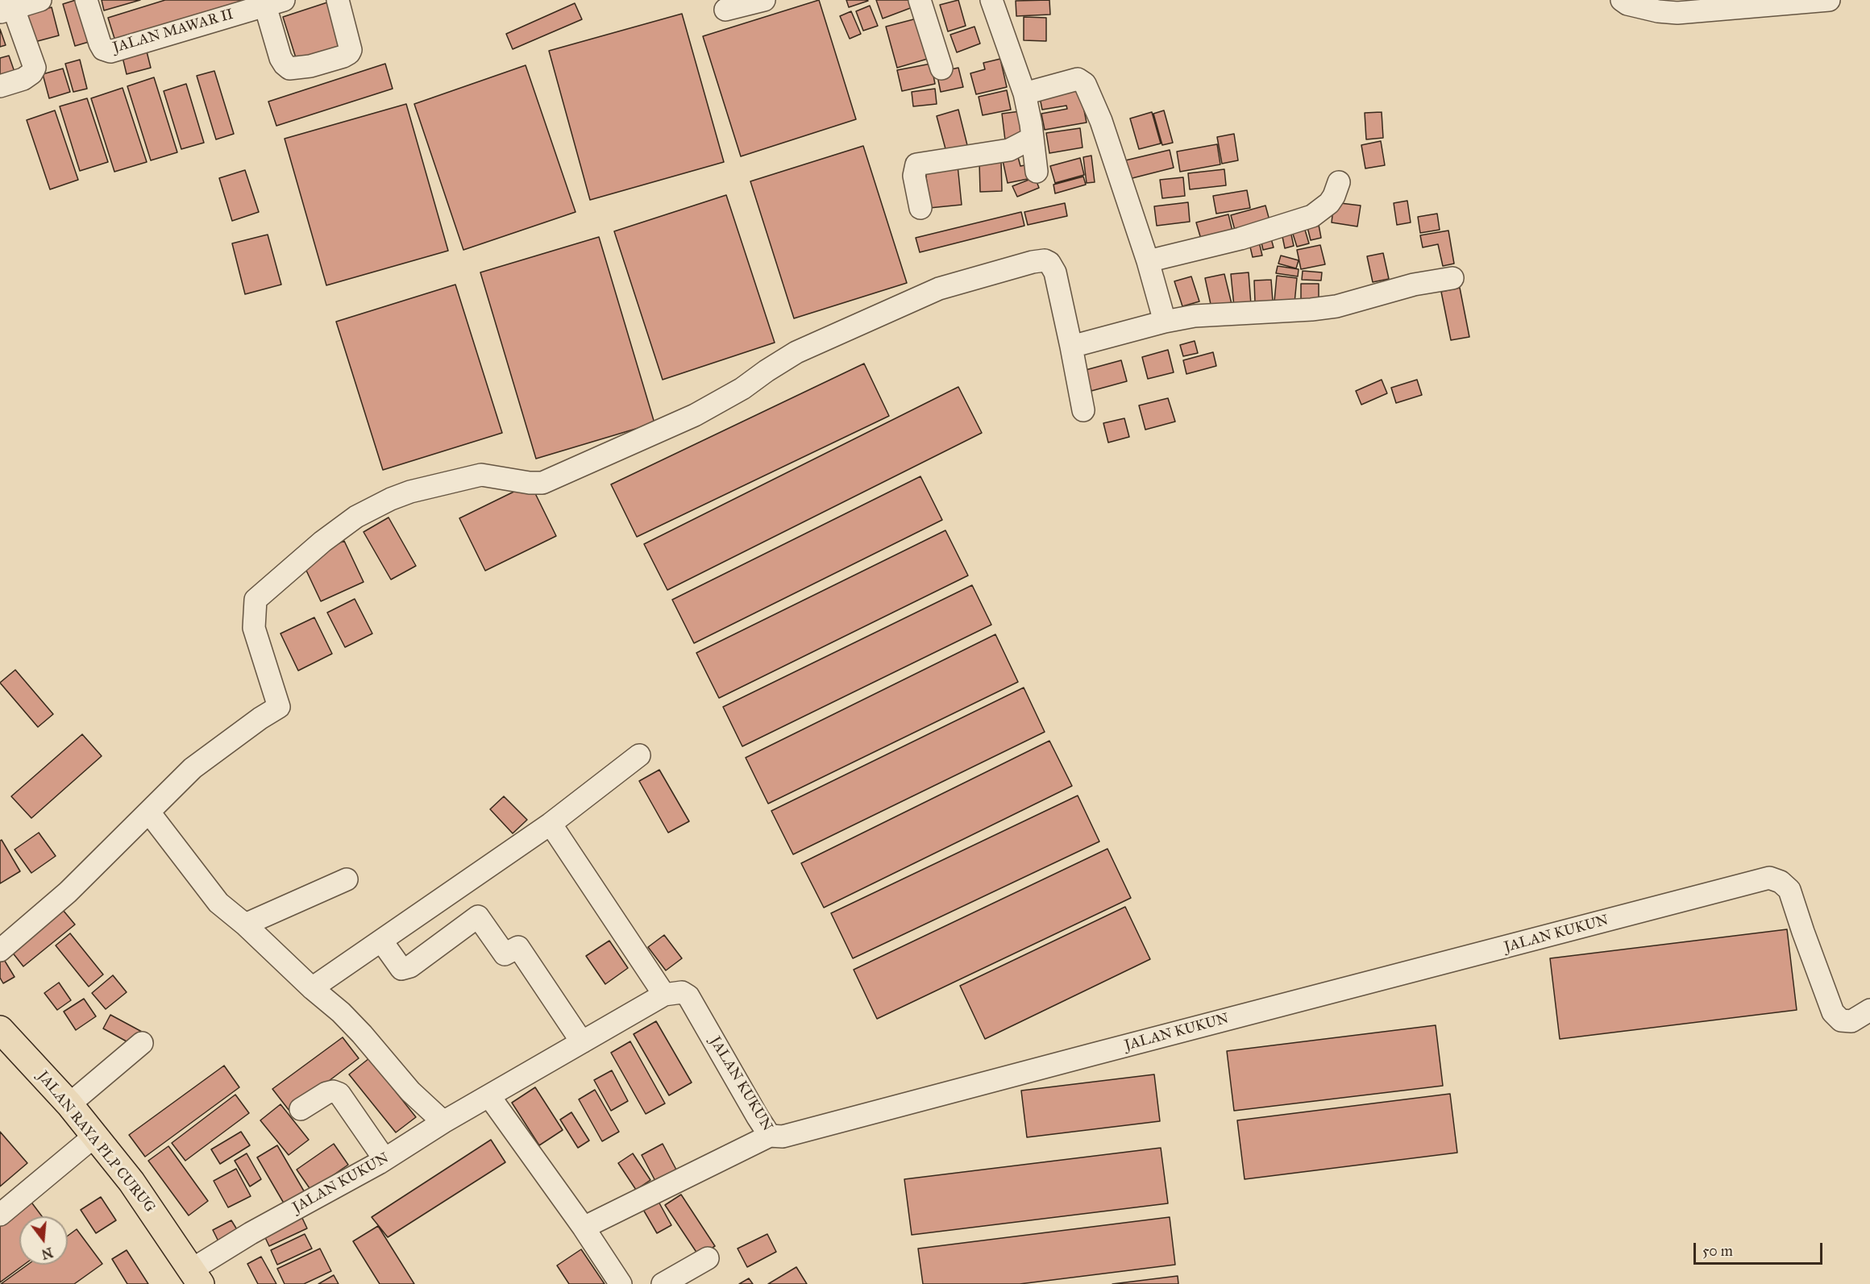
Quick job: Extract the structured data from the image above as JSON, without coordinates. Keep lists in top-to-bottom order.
{
  "streets": {
    "main road": ["JALAN RAYA PLP CURUG"],
    "street": ["JALAN MAWAR II", "JALAN KUKUN"]
  },
  "crossings": [
    ["JALAN KUKUN", "JALAN RAYA PLP CURUG"]
  ],
  "scale_bar": "50 m",
  "north": "bottom"
}
